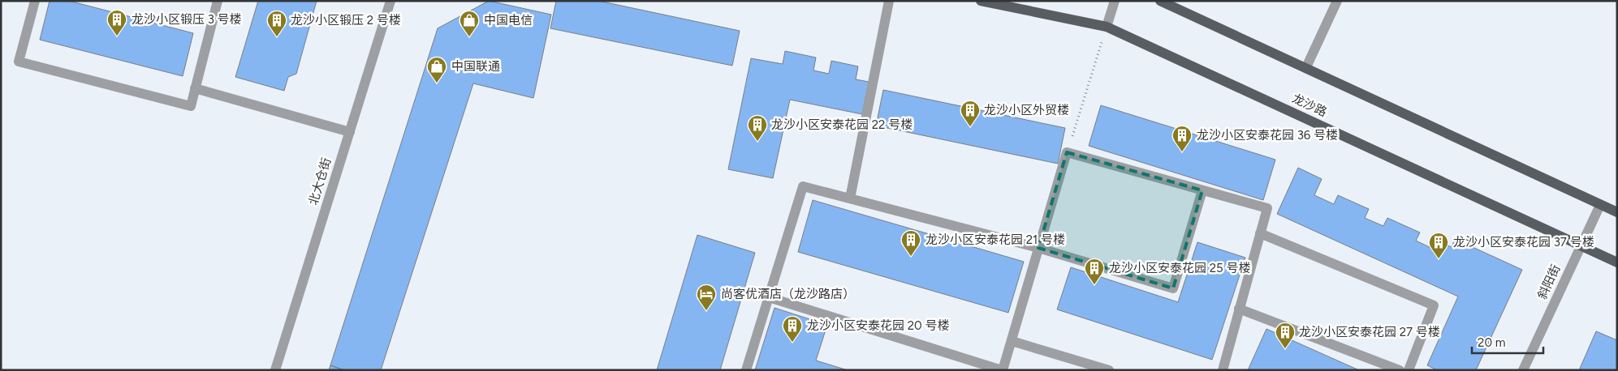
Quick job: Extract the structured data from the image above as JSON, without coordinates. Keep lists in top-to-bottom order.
{
  "streets": {
    "main road": ["龙沙路"],
    "street": ["北大仓街", "斜阳街"]
  },
  "crossings": [
    ["龙沙路", "斜阳街"]
  ],
  "places": {
    "building": [
      "龙沙小区锻压 3 号楼",
      "龙沙小区锻压 2 号楼",
      "龙沙小区外贸楼",
      "龙沙小区安泰花园 22 号楼",
      "龙沙小区安泰花园 36 号楼",
      "龙沙小区安泰花园 21 号楼",
      "龙沙小区安泰花园 37 号楼",
      "龙沙小区安泰花园 25 号楼",
      "龙沙小区安泰花园 20 号楼",
      "龙沙小区安泰花园 27 号楼"
    ],
    "shop": ["中国电信", "中国联通"],
    "hotel": ["尚客优酒店（龙沙路店）"]
  },
  "scale_bar": "20 m"
}
